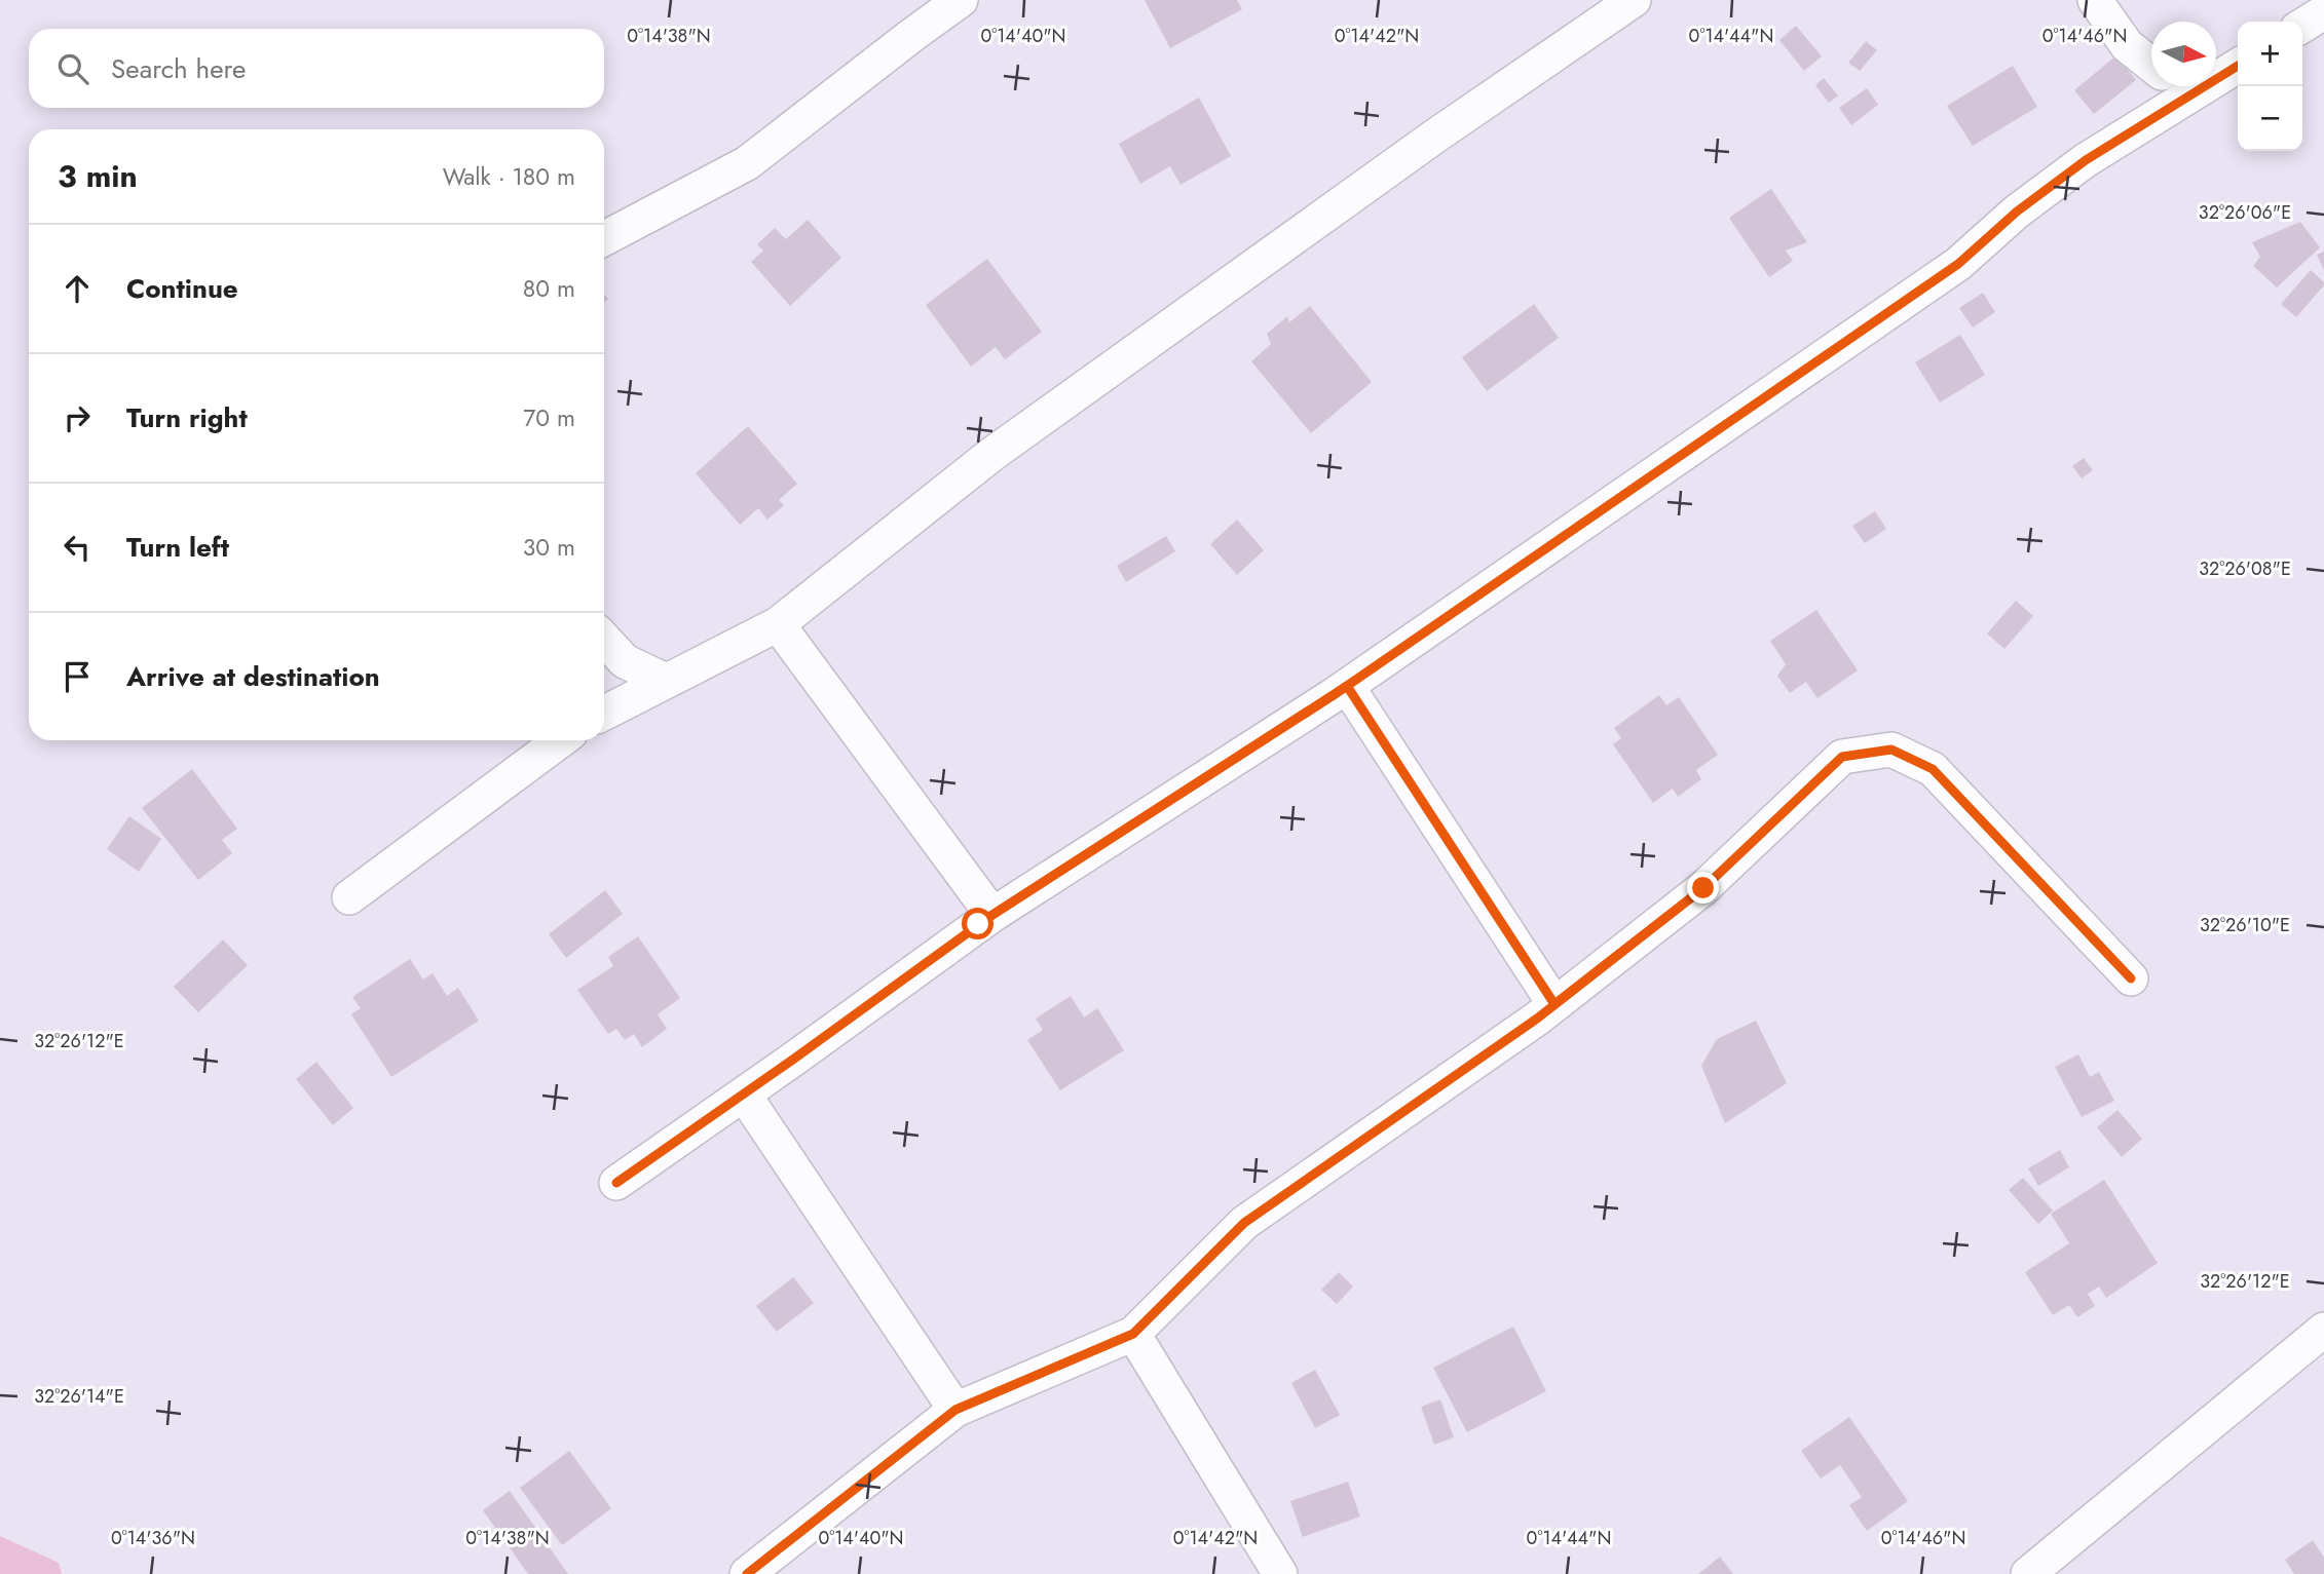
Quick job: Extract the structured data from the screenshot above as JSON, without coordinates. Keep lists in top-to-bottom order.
{
  "north": "right",
  "page": {
    "map_buttons": ["+", "−"],
    "search": "Search here",
    "heading": ["3 min", "Walk · 180 m"],
    "list": [
      ["Continue", "80 m"],
      ["Turn right", "70 m"],
      ["Turn left", "30 m"],
      "Arrive at destination"
    ]
  },
  "coordinates": [
    "0°14'38\"N",
    "0°14'40\"N",
    "0°14'42\"N",
    "0°14'44\"N",
    "0°14'46\"N",
    "32°26'06\"E",
    "32°26'08\"E",
    "32°26'10\"E",
    "32°26'12\"E",
    "32°26'14\"E",
    "0°14'36\"N"
  ]
}
